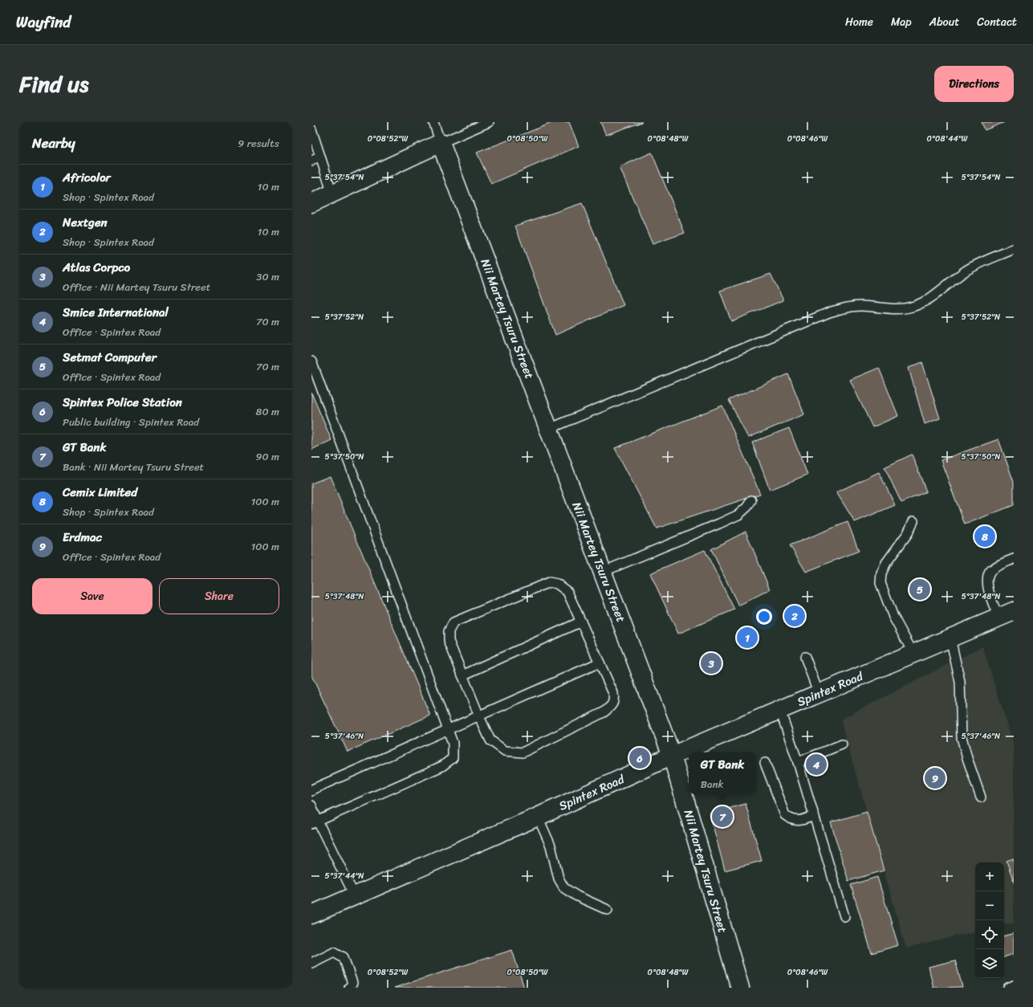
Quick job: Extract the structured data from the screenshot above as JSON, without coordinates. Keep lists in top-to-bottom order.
{
  "streets": {
    "street": ["Nii Martey Tsuru Street", "Spintex Road"]
  },
  "crossings": [
    ["Nii Martey Tsuru Street", "Spintex Road"]
  ],
  "page": {
    "header": "Wayfind",
    "nav": [
      "Home",
      "Map",
      "About",
      "Contact"
    ],
    "title": "Find us",
    "buttons": [
      "Directions",
      ["Save", "Share"]
    ],
    "heading": ["Nearby", "9 results"],
    "list": [
      {
        "mark": "1",
        "name": "Africolor",
        "note": "Shop · Spintex Road",
        "value": "10 m"
      },
      {
        "mark": "2",
        "name": "Nextgen",
        "note": "Shop · Spintex Road",
        "value": "10 m"
      },
      {
        "mark": "3",
        "name": "Atlas Corpco",
        "note": "Office · Nii Martey Tsuru Street",
        "value": "30 m"
      },
      {
        "mark": "4",
        "name": "Smice International",
        "note": "Office · Spintex Road",
        "value": "70 m"
      },
      {
        "mark": "5",
        "name": "Setmat Computer",
        "note": "Office · Spintex Road",
        "value": "70 m"
      },
      {
        "mark": "6",
        "name": "Spintex Police Station",
        "note": "Public building · Spintex Road",
        "value": "80 m"
      },
      {
        "mark": "7",
        "name": "GT Bank",
        "note": "Bank · Nii Martey Tsuru Street",
        "value": "90 m"
      },
      {
        "mark": "8",
        "name": "Cemix Limited",
        "note": "Shop · Spintex Road",
        "value": "100 m"
      },
      {
        "mark": "9",
        "name": "Erdmac",
        "note": "Office · Spintex Road",
        "value": "100 m"
      }
    ],
    "pins": [
      "8",
      "5",
      "2",
      "1",
      "3",
      "6",
      "4",
      "9",
      "7"
    ],
    "popup": ["GT Bank", "Bank"],
    "map_buttons": ["+", "−"]
  },
  "coordinates": [
    "0°08'52\"W",
    "0°08'50\"W",
    "0°08'48\"W",
    "0°08'46\"W",
    "0°08'44\"W",
    "5°37'54\"N",
    "5°37'52\"N",
    "5°37'50\"N",
    "5°37'48\"N",
    "5°37'46\"N",
    "5°37'44\"N"
  ]
}
